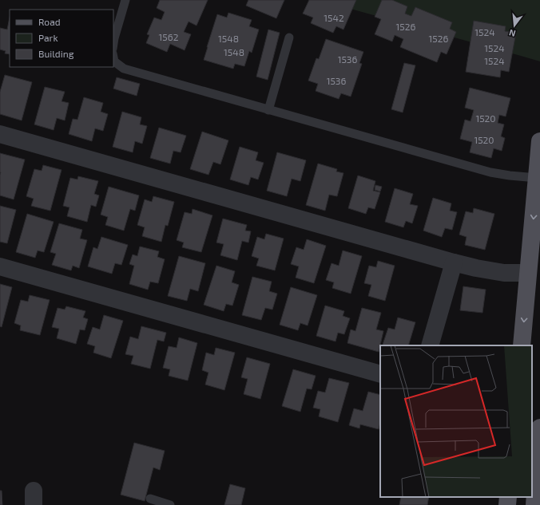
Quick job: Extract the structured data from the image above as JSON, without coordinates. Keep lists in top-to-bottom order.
{
  "house_numbers": [
    "1542",
    "1526",
    "1524",
    "1562",
    "1548",
    "1526",
    "1524",
    "1548",
    "1536",
    "1524",
    "1536",
    "1520",
    "1520"
  ],
  "legend": ["Road", "Park", "Building"],
  "north": "bottom"
}
